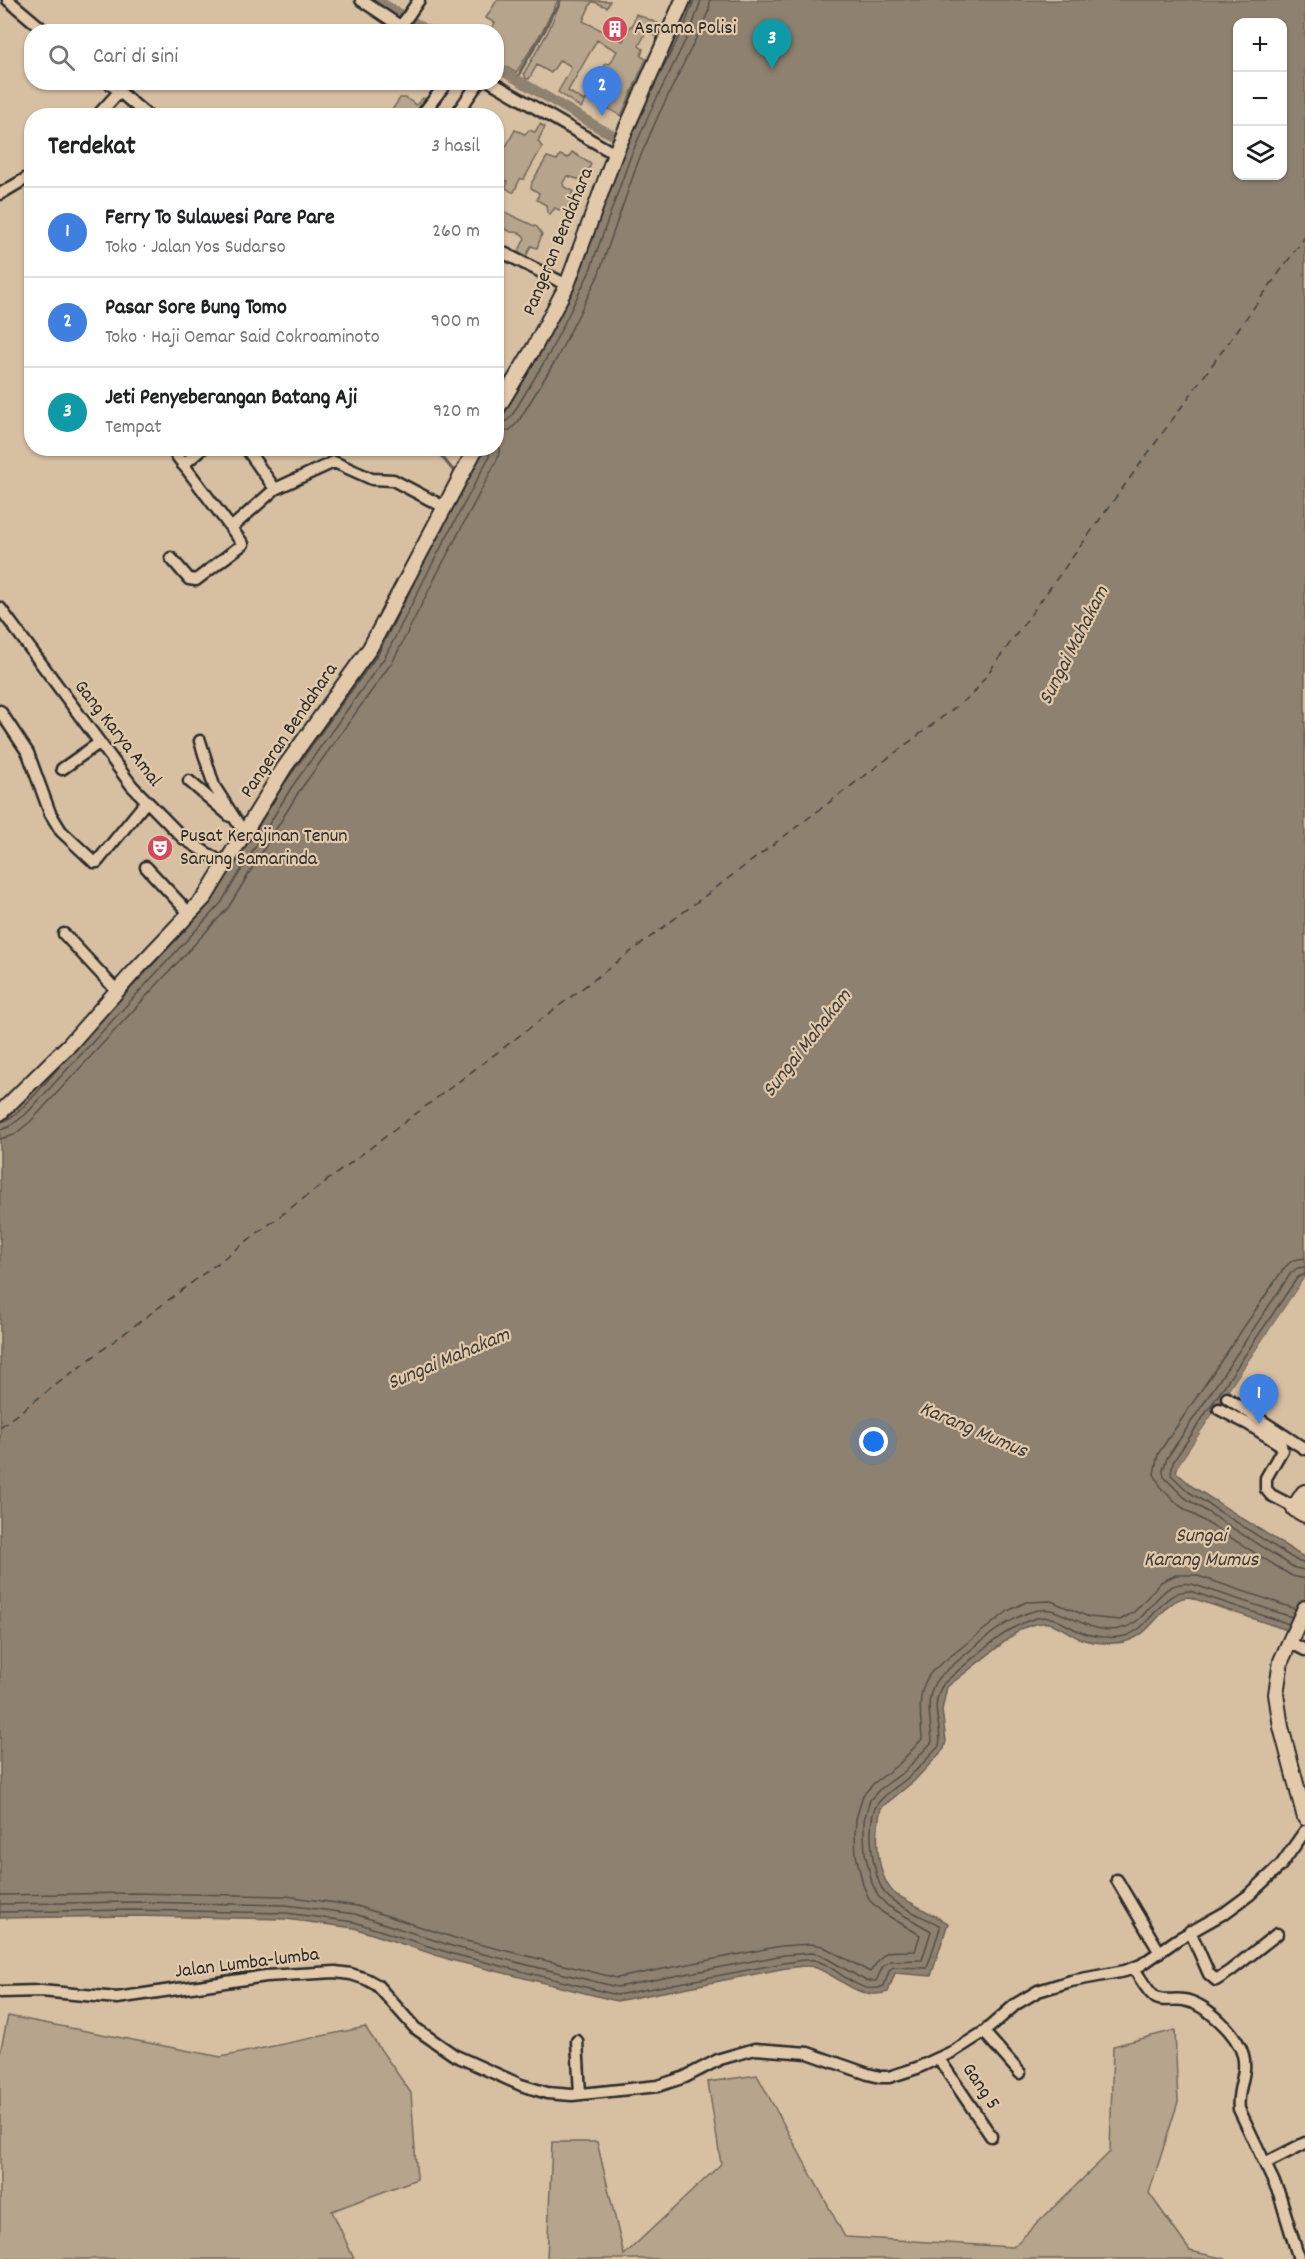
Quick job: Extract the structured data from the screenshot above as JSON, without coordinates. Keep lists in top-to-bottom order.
{
  "streets": {
    "street": [
      "Pangeran Bendahara",
      "Gang Karya Amal",
      "Jalan Lumba-lumba",
      "Gang 5"
    ]
  },
  "crossings": [
    ["Pangeran Bendahara", "Gang Karya Amal"],
    ["Jalan Lumba-lumba", "Gang 5"]
  ],
  "water": ["Sungai Mahakam", "Karang Mumus", "Sungai Karang Mumus"],
  "places": {
    "building": ["Asrama Polisi"],
    "theatre": ["Pusat Kerajinan Tenun Sarung Samarinda"]
  },
  "page": {
    "map_buttons": ["+", "−"],
    "pins": ["3", "2", "1"],
    "search": "Cari di sini",
    "heading": ["Terdekat", "3 hasil"],
    "list": [
      {
        "mark": "1",
        "name": "Ferry To Sulawesi Pare Pare",
        "note": "Toko · Jalan Yos Sudarso",
        "value": "260 m"
      },
      {
        "mark": "2",
        "name": "Pasar Sore Bung Tomo",
        "note": "Toko · Haji Oemar Said Cokroaminoto",
        "value": "900 m"
      },
      {
        "mark": "3",
        "name": "Jeti Penyeberangan Batang Aji",
        "note": "Tempat",
        "value": "920 m"
      }
    ]
  }
}
